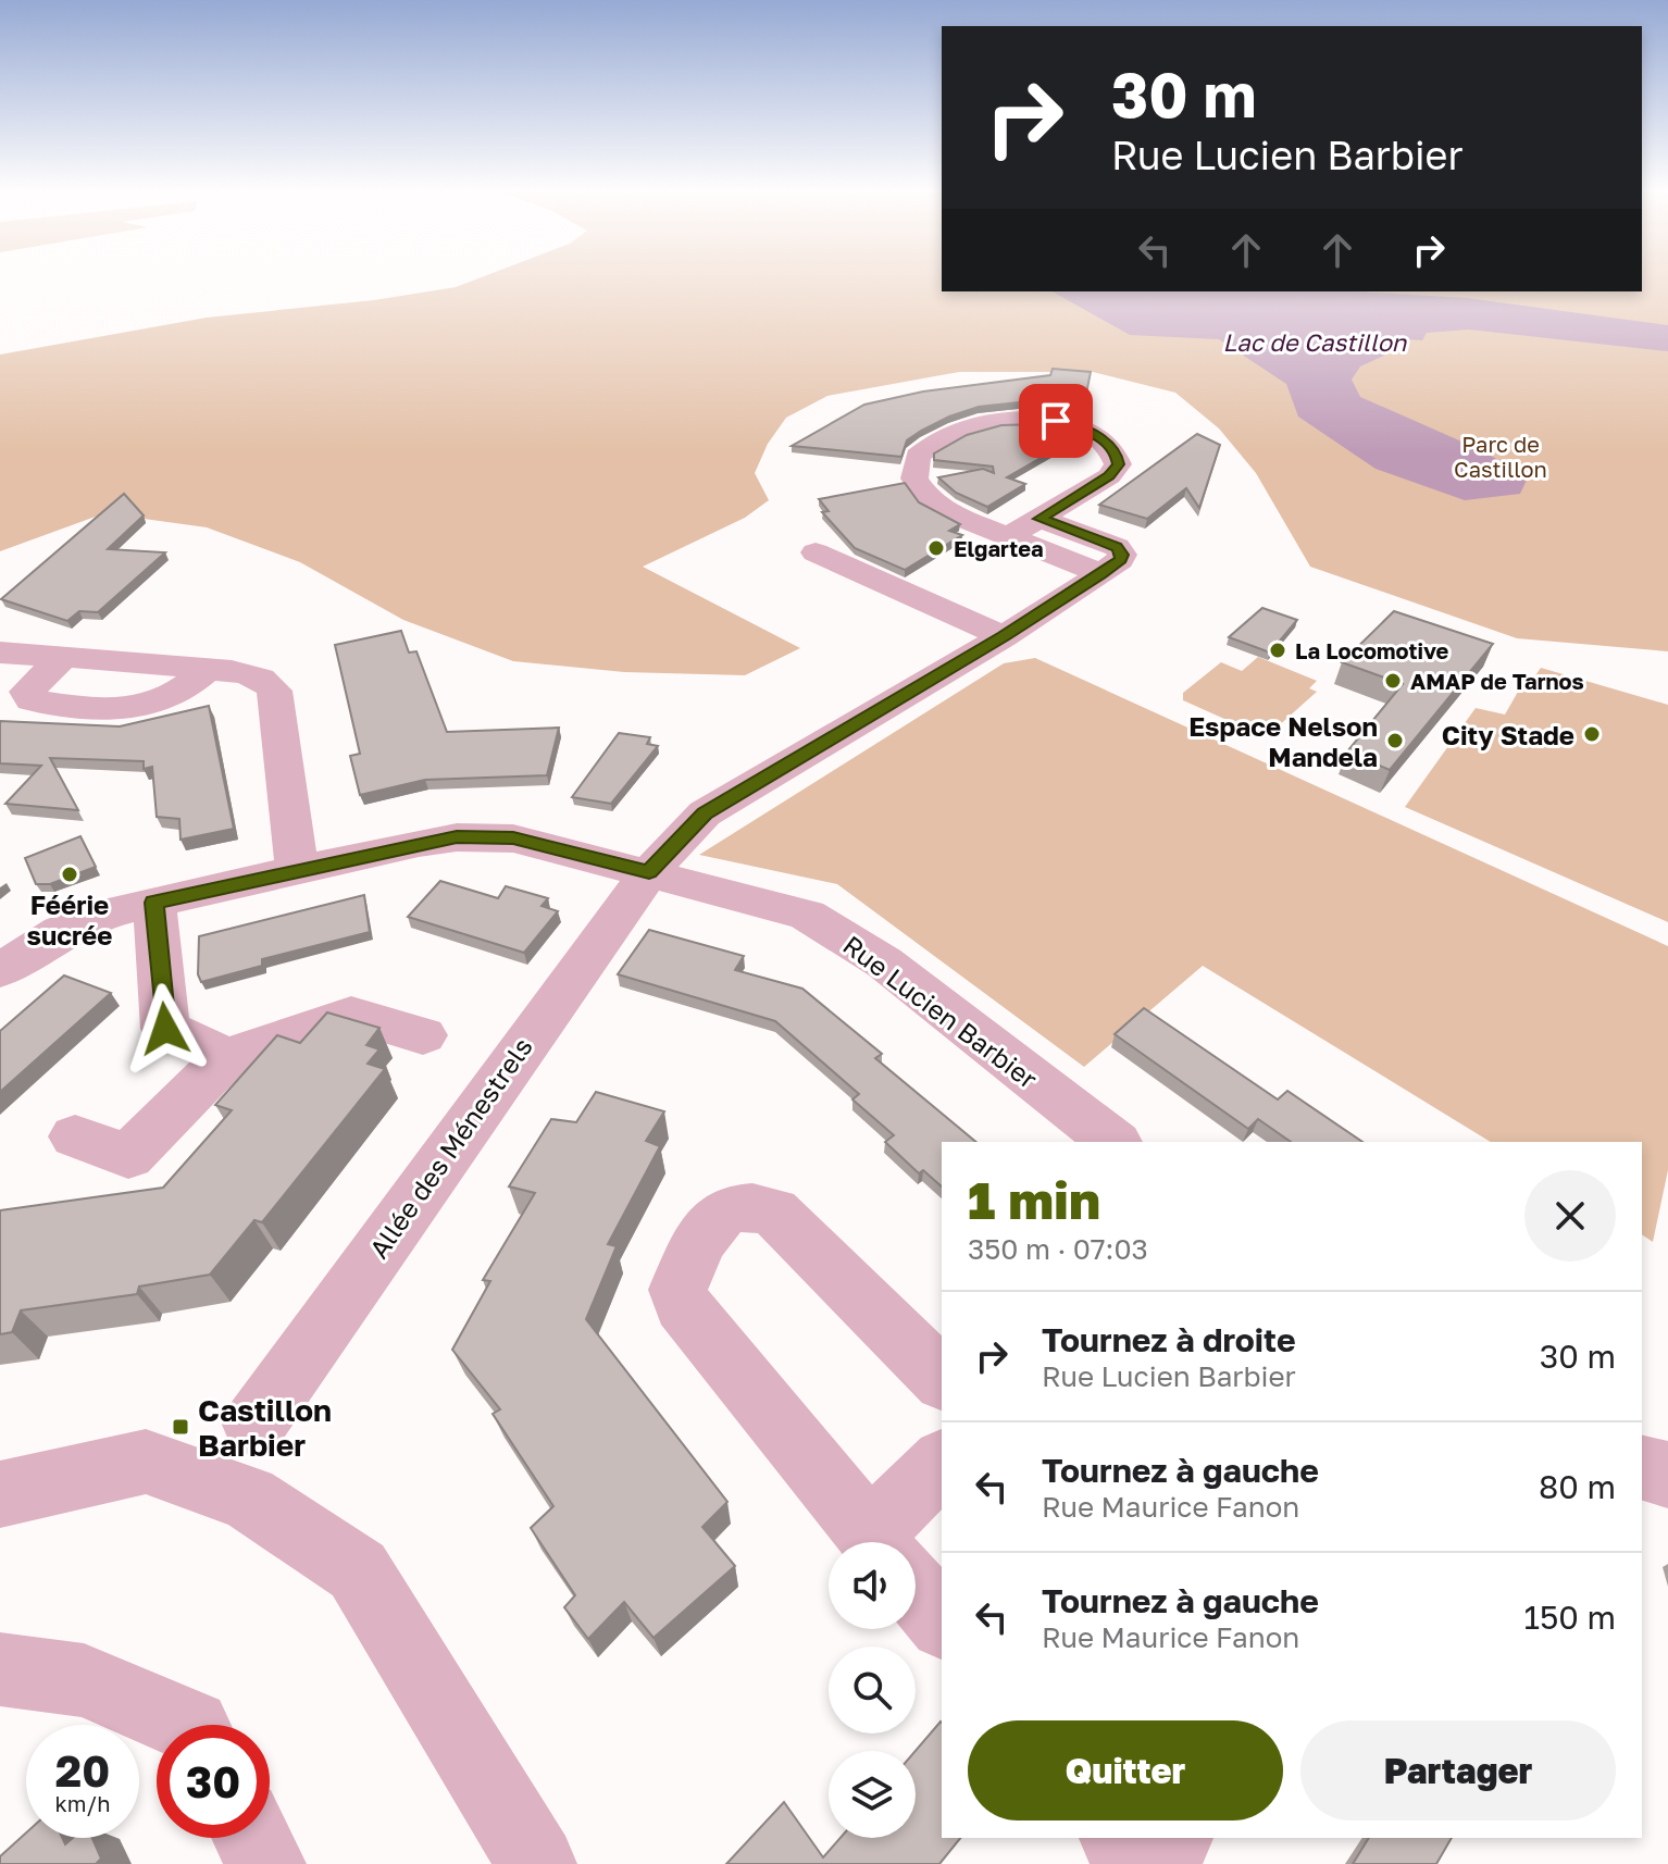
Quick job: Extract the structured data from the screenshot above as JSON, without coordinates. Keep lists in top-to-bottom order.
{
  "streets": {
    "street": ["Rue Lucien Barbier", "Allée des Ménestrels"]
  },
  "crossings": [
    ["Rue Lucien Barbier", "Allée des Ménestrels"]
  ],
  "water": ["Lac de Castillon"],
  "parks": ["Parc de Castillon"],
  "places": {
    "other": [
      "Elgartea",
      "La Locomotive",
      "AMAP de Tarnos",
      "City Stade",
      "Espace Nelson Mandela",
      "Féérie sucrée"
    ],
    "transit": ["Castillon Barbier"]
  },
  "page": {
    "turn": ["30 m", "Rue Lucien Barbier"],
    "heading": ["1 min", "350 m · 07:03"],
    "list": [
      {
        "name": "Tournez à droite",
        "note": "Rue Lucien Barbier",
        "value": "30 m"
      },
      {
        "name": "Tournez à gauche",
        "note": "Rue Maurice Fanon",
        "value": "80 m"
      },
      {
        "name": "Tournez à gauche",
        "note": "Rue Maurice Fanon",
        "value": "150 m"
      }
    ],
    "buttons": ["Quitter", "Partager"],
    "speed": "20 km/h",
    "limit": "30"
  }
}
